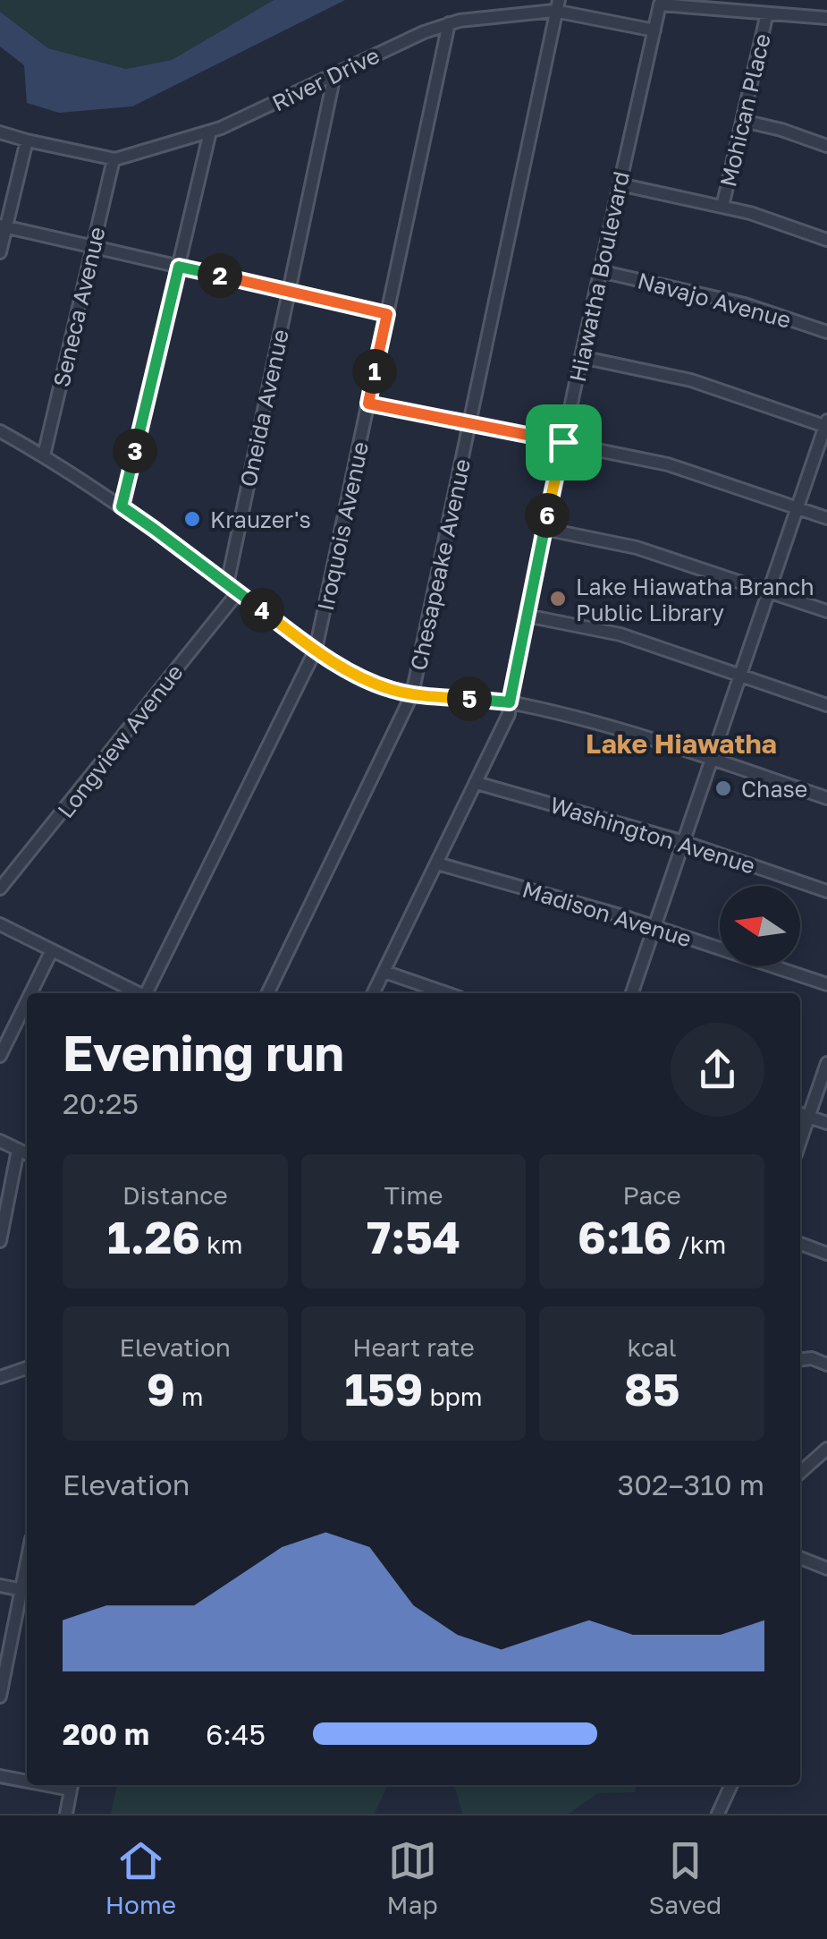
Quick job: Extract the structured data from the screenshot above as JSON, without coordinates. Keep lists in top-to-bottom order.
{
  "streets": {
    "street": [
      "River Drive",
      "Mohican Place",
      "Hiawatha Boulevard",
      "Navajo Avenue",
      "Seneca Avenue",
      "Oneida Avenue",
      "Iroquois Avenue",
      "Chesapeake Avenue",
      "Longview Avenue",
      "Washington Avenue",
      "Madison Avenue"
    ]
  },
  "crossings": [
    ["River Drive", "Hiawatha Boulevard"],
    ["River Drive", "Seneca Avenue"],
    ["River Drive", "Oneida Avenue"],
    ["River Drive", "Iroquois Avenue"],
    ["River Drive", "Chesapeake Avenue"],
    ["Mohican Place", "Hiawatha Boulevard"],
    ["Hiawatha Boulevard", "Navajo Avenue"],
    ["Hiawatha Boulevard", "Washington Avenue"],
    ["Hiawatha Boulevard", "Madison Avenue"]
  ],
  "districts": ["Lake Hiawatha"],
  "places": ["Krauzer's", "Lake Hiawatha Branch Public Library", "Chase"],
  "north": "left",
  "page": {
    "pins": [
      "2",
      "1",
      "3",
      "6",
      "4",
      "5"
    ],
    "heading": ["Evening run", "20:25"],
    "stats": [
      ["Distance", "1.26 km"],
      ["Time", "7:54"],
      ["Pace", "6:16 /km"],
      ["Elevation", "9 m"],
      ["Heart rate", "159 bpm"],
      ["kcal", "85"]
    ],
    "chart": ["Elevation", "302–310 m"],
    "list": [
      {
        "name": "200 m",
        "note": "6:45"
      }
    ],
    "tabs": ["Home", "Map", "Saved"]
  }
}
